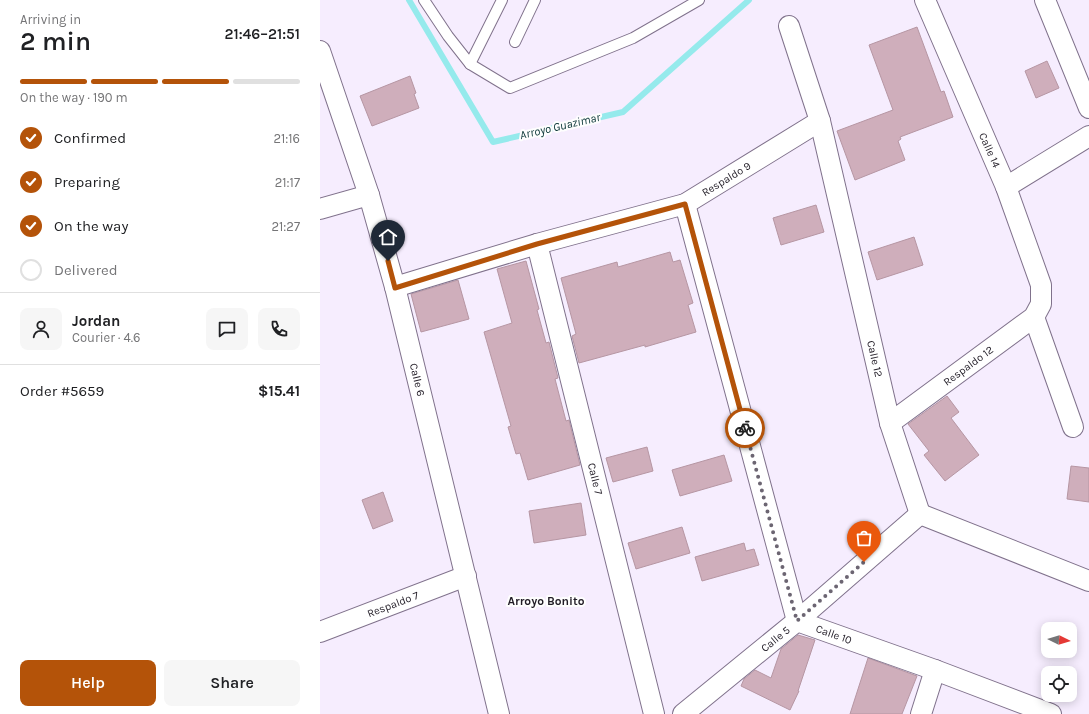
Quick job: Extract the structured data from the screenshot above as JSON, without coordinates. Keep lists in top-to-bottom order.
{
  "streets": {
    "street": [
      "Calle 14",
      "Respaldo 9",
      "Calle 12",
      "Respaldo 12",
      "Calle 6",
      "Calle 7",
      "Respaldo 7",
      "Calle 10",
      "Calle 5"
    ]
  },
  "crossings": [
    ["Calle 14", "Respaldo 12"],
    ["Respaldo 9", "Calle 12"],
    ["Respaldo 9", "Calle 6"],
    ["Respaldo 9", "Calle 7"],
    ["Calle 12", "Respaldo 12"],
    ["Calle 12", "Calle 5"],
    ["Calle 6", "Respaldo 7"],
    ["Calle 10", "Calle 5"]
  ],
  "districts": ["Arroyo Bonito"],
  "water": ["Arroyo Guazimar"],
  "north": "right",
  "page": {
    "heading": ["2 min", "Arriving in", "21:46–21:51"],
    "panel": [
      "Jordan",
      "Courier · 4.6",
      "Order #5659",
      "$15.41"
    ],
    "bar": "On the way · 190 m",
    "list": [
      ["Confirmed", "21:16"],
      ["Preparing", "21:17"],
      ["On the way", "21:27"],
      "Delivered"
    ],
    "buttons": ["Help", "Share"]
  }
}
